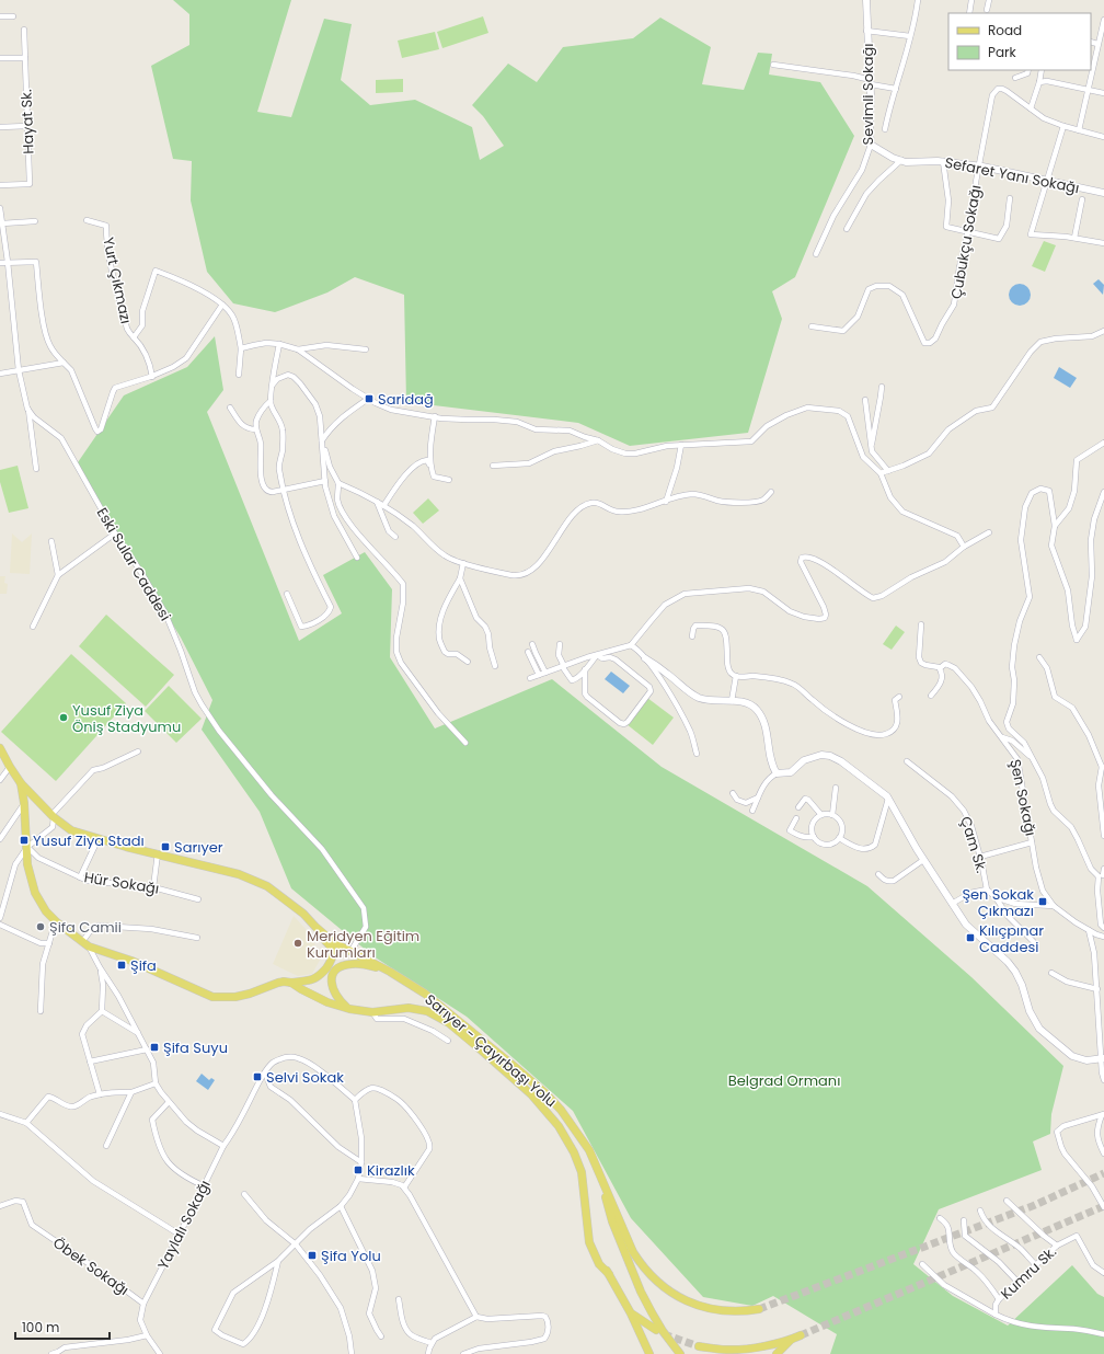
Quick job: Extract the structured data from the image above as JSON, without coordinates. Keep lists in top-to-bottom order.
{
  "streets": {
    "main road": ["Sarıyer - Çayırbaşı Yolu"],
    "street": [
      "Sevimli Sokağı",
      "Hayat Sk.",
      "Sefaret Yanı Sokağı",
      "Çubukçu Sokağı",
      "Yurt Çıkmazı",
      "Eski Sular Caddesi",
      "Şen Sokağı",
      "Çam Sk.",
      "Hür Sokağı",
      "Yaylalı Sokağı",
      "Öbek Sokağı",
      "Kumru Sk."
    ]
  },
  "crossings": [
    ["Sevimli Sokağı", "Sefaret Yanı Sokağı"],
    ["Sefaret Yanı Sokağı", "Çubukçu Sokağı"],
    ["Eski Sular Caddesi", "Sarıyer - Çayırbaşı Yolu"],
    ["Yaylalı Sokağı", "Öbek Sokağı"]
  ],
  "parks": ["Belgrad Ormanı"],
  "places": {
    "transit": [
      "Saridağ",
      "Yusuf Ziya Stadı",
      "Sarıyer",
      "Şen Sokak Çıkmazı",
      "Kılıçpınar Caddesi",
      "Şifa",
      "Şifa Suyu",
      "Selvi Sokak",
      "Kirazlık",
      "Şifa Yolu"
    ],
    "other": ["Yusuf Ziya Öniş Stadyumu", "Şifa Camii", "Meridyen Eğitim Kurumları"]
  },
  "legend": ["Road", "Park"],
  "scale_bar": "100 m"
}
